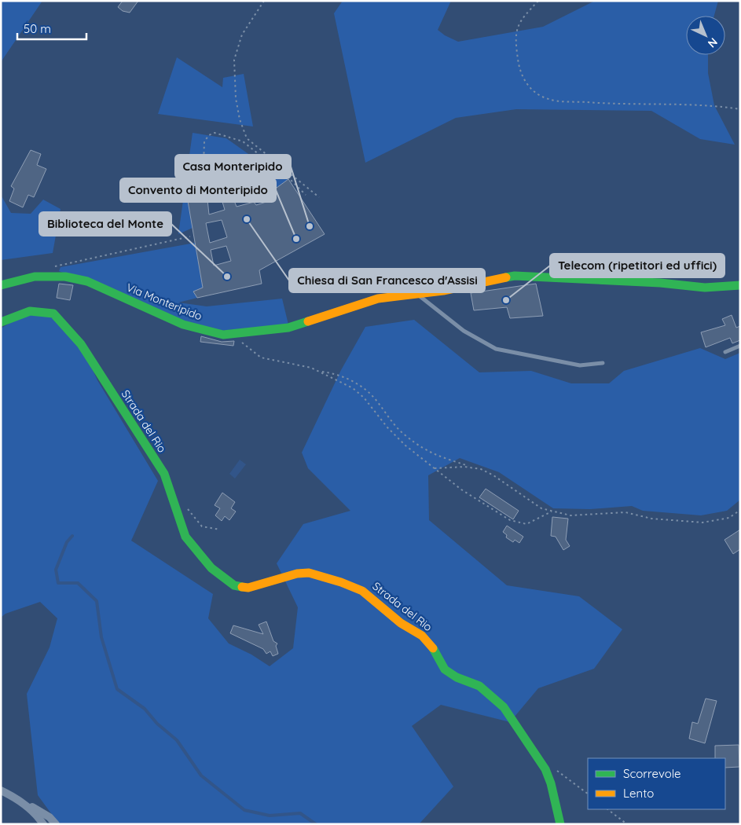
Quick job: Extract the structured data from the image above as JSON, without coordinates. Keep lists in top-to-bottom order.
{
  "streets": {
    "street": ["Via Monteripido", "Strada del Rio"]
  },
  "places": [
    "Chiesa di San Francesco d'Assisi",
    "Casa Monteripido",
    "Convento di Monteripido",
    "Biblioteca del Monte",
    "Telecom (ripetitori ed uffici)"
  ],
  "legend": ["Scorrevole", "Lento"],
  "scale_bar": "50 m",
  "north": "bottom right"
}
